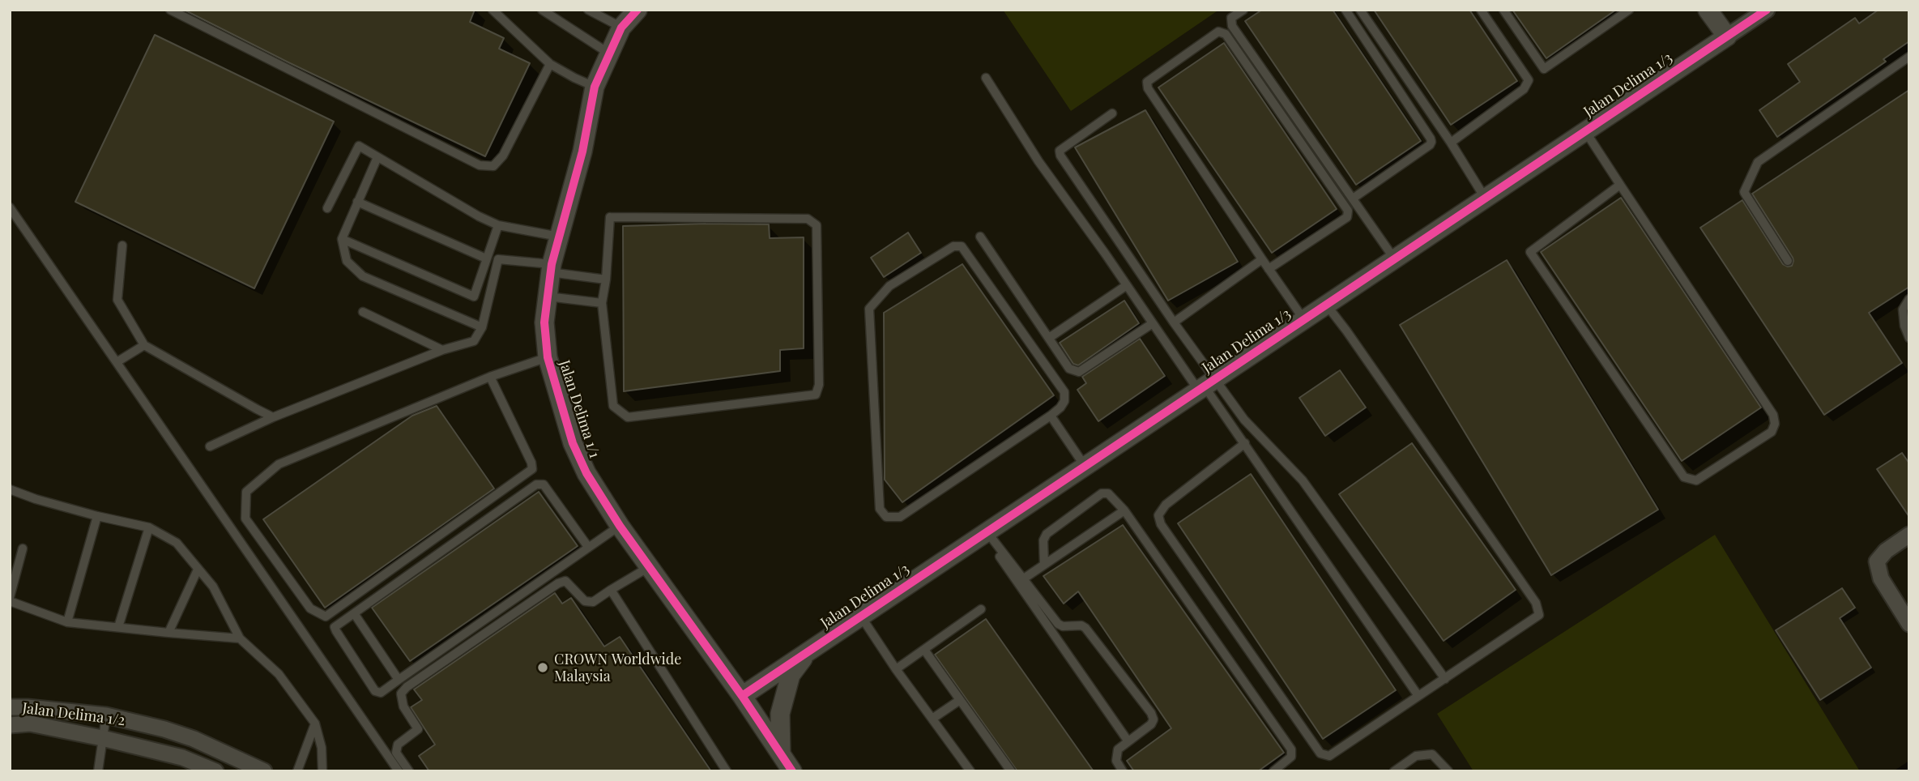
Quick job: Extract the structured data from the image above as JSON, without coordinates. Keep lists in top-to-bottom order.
{
  "streets": {
    "street": ["Jalan Delima 1/3", "Jalan Delima 1/1", "Jalan Delima 1/2"]
  },
  "crossings": [
    ["Jalan Delima 1/3", "Jalan Delima 1/1"]
  ],
  "places": ["CROWN Worldwide Malaysia"]
}
